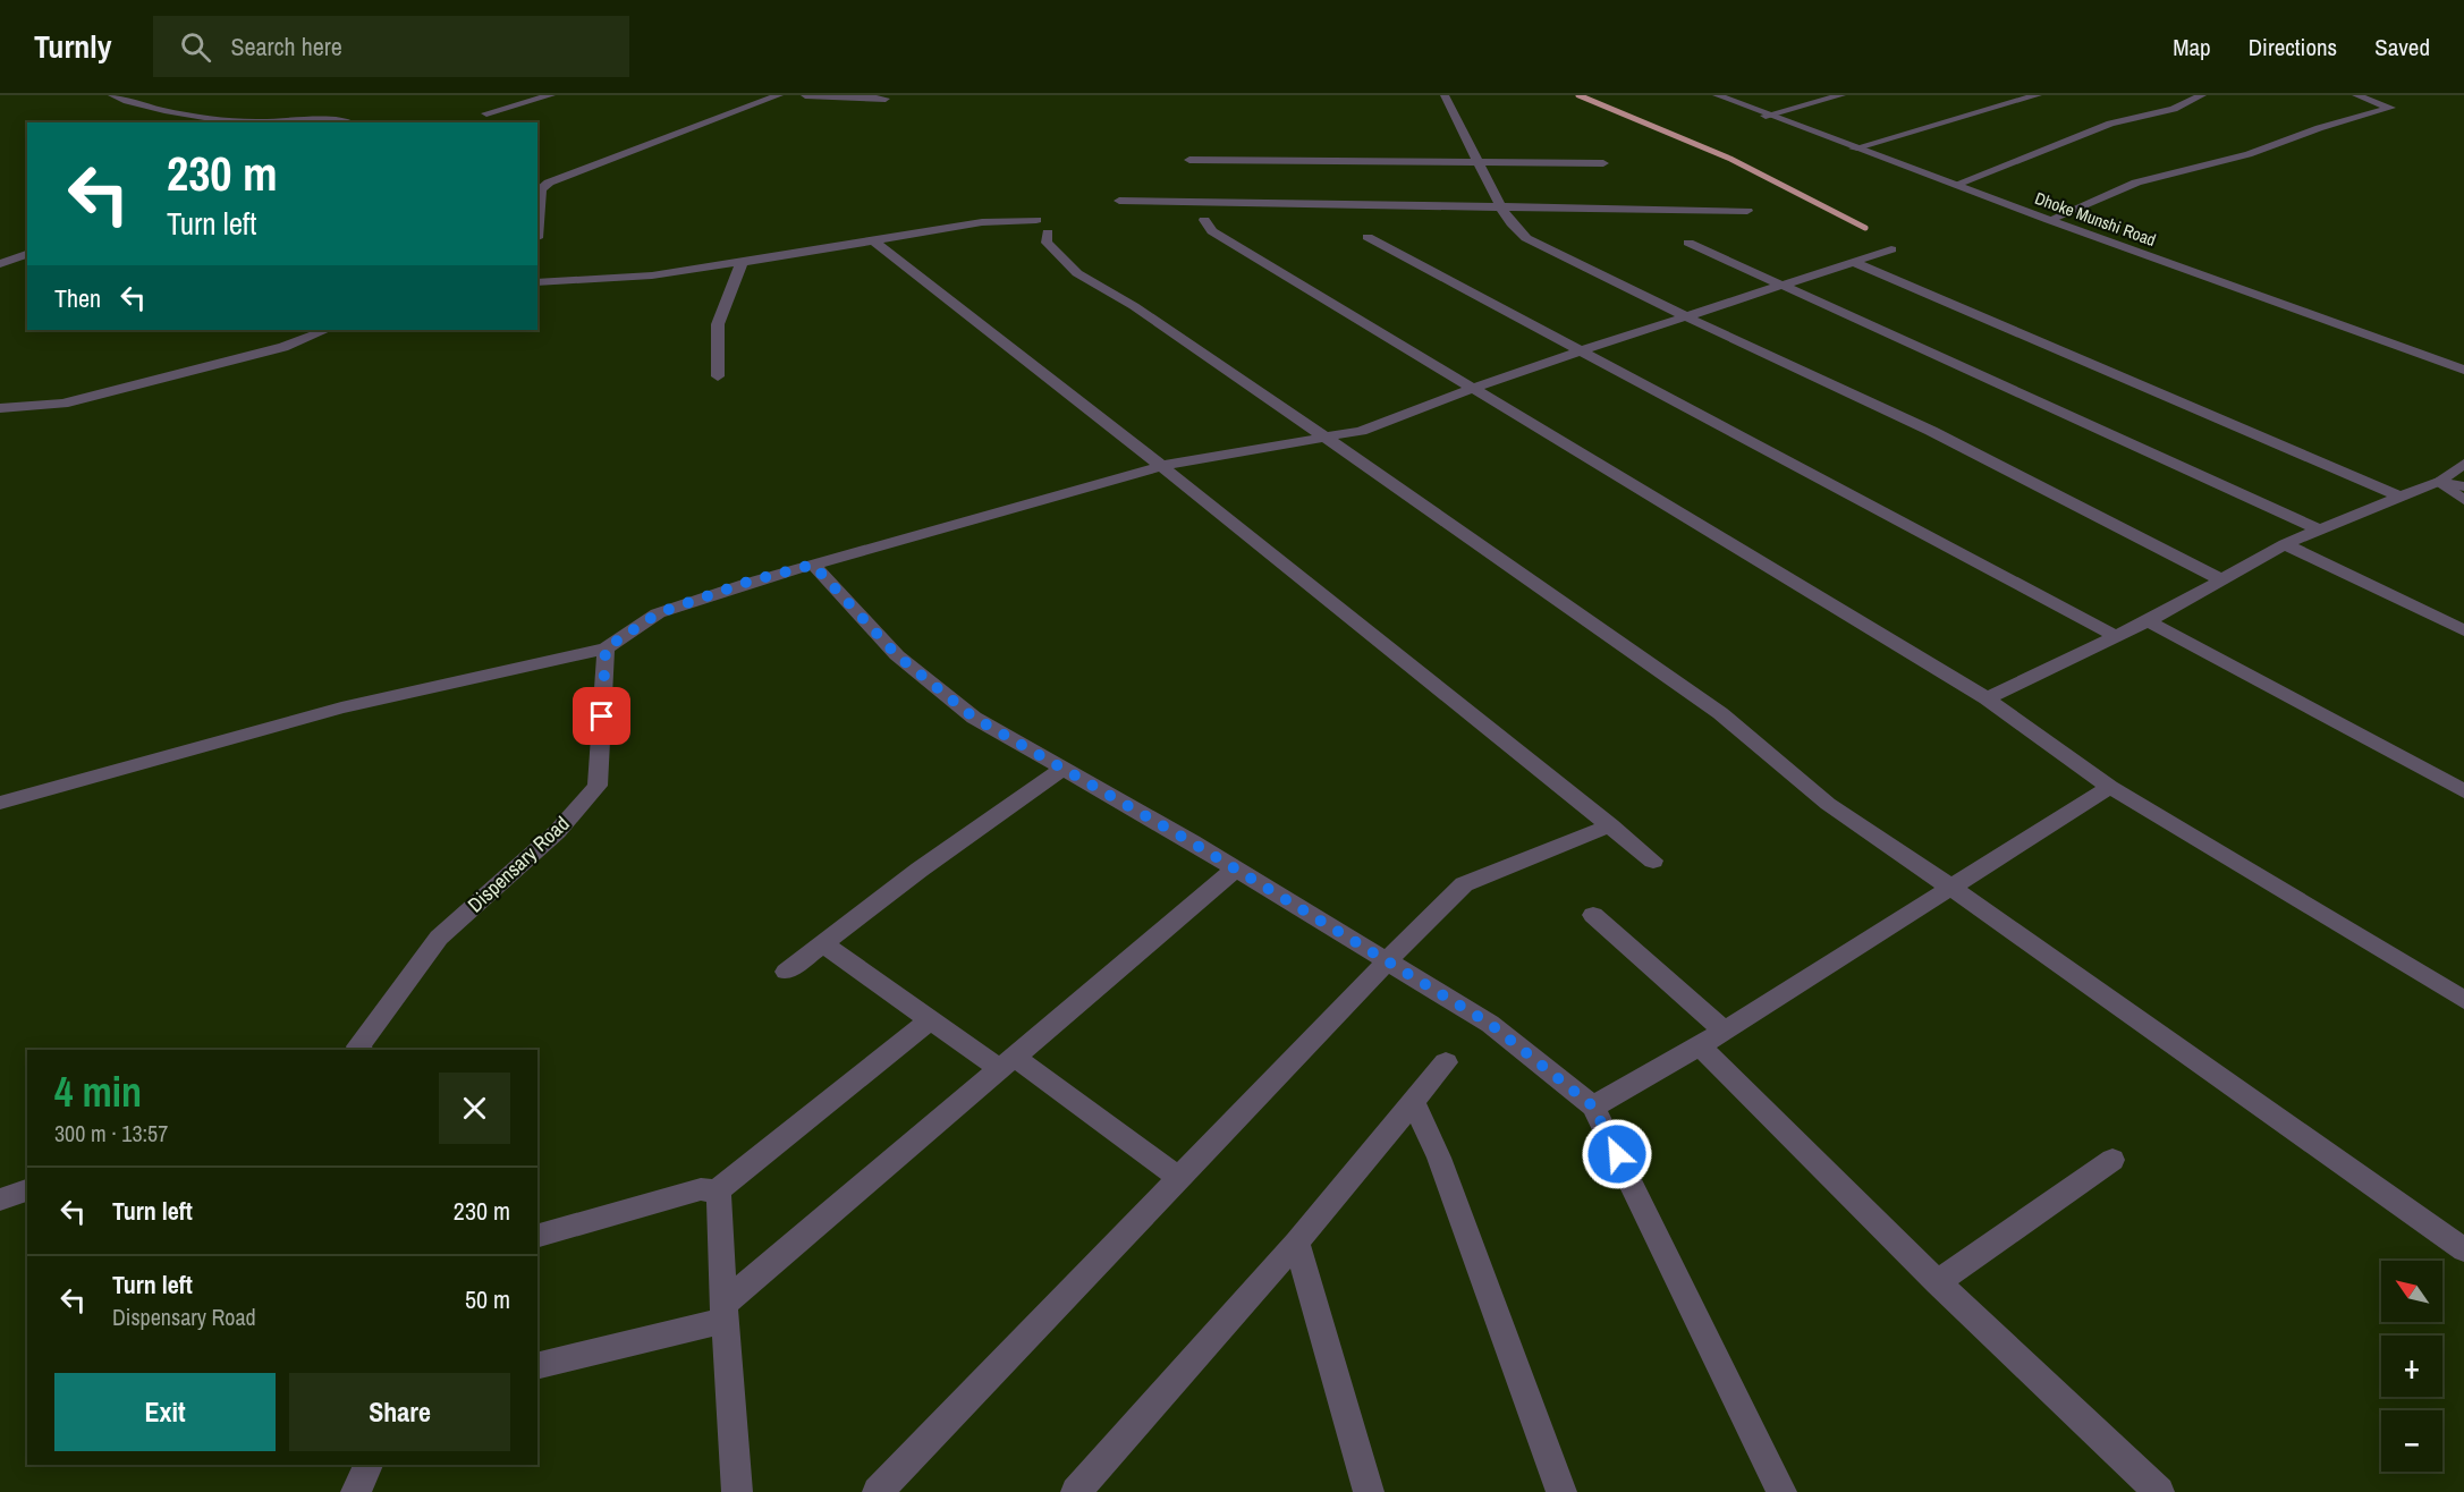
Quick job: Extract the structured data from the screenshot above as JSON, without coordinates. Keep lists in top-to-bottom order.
{
  "streets": {
    "street": ["Dhoke Munshi Road", "Dispensary Road"]
  },
  "north": "top left",
  "page": {
    "header": "Turnly",
    "search": "Search here",
    "nav": ["Map", "Directions", "Saved"],
    "turn": ["230 m", "Turn left"],
    "then": "Then",
    "heading": ["4 min", "300 m · 13:57"],
    "list": [
      {
        "name": "Turn left",
        "value": "230 m"
      },
      {
        "name": "Turn left",
        "note": "Dispensary Road",
        "value": "50 m"
      }
    ],
    "map_buttons": ["+", "−"],
    "buttons": ["Exit", "Share"]
  }
}
